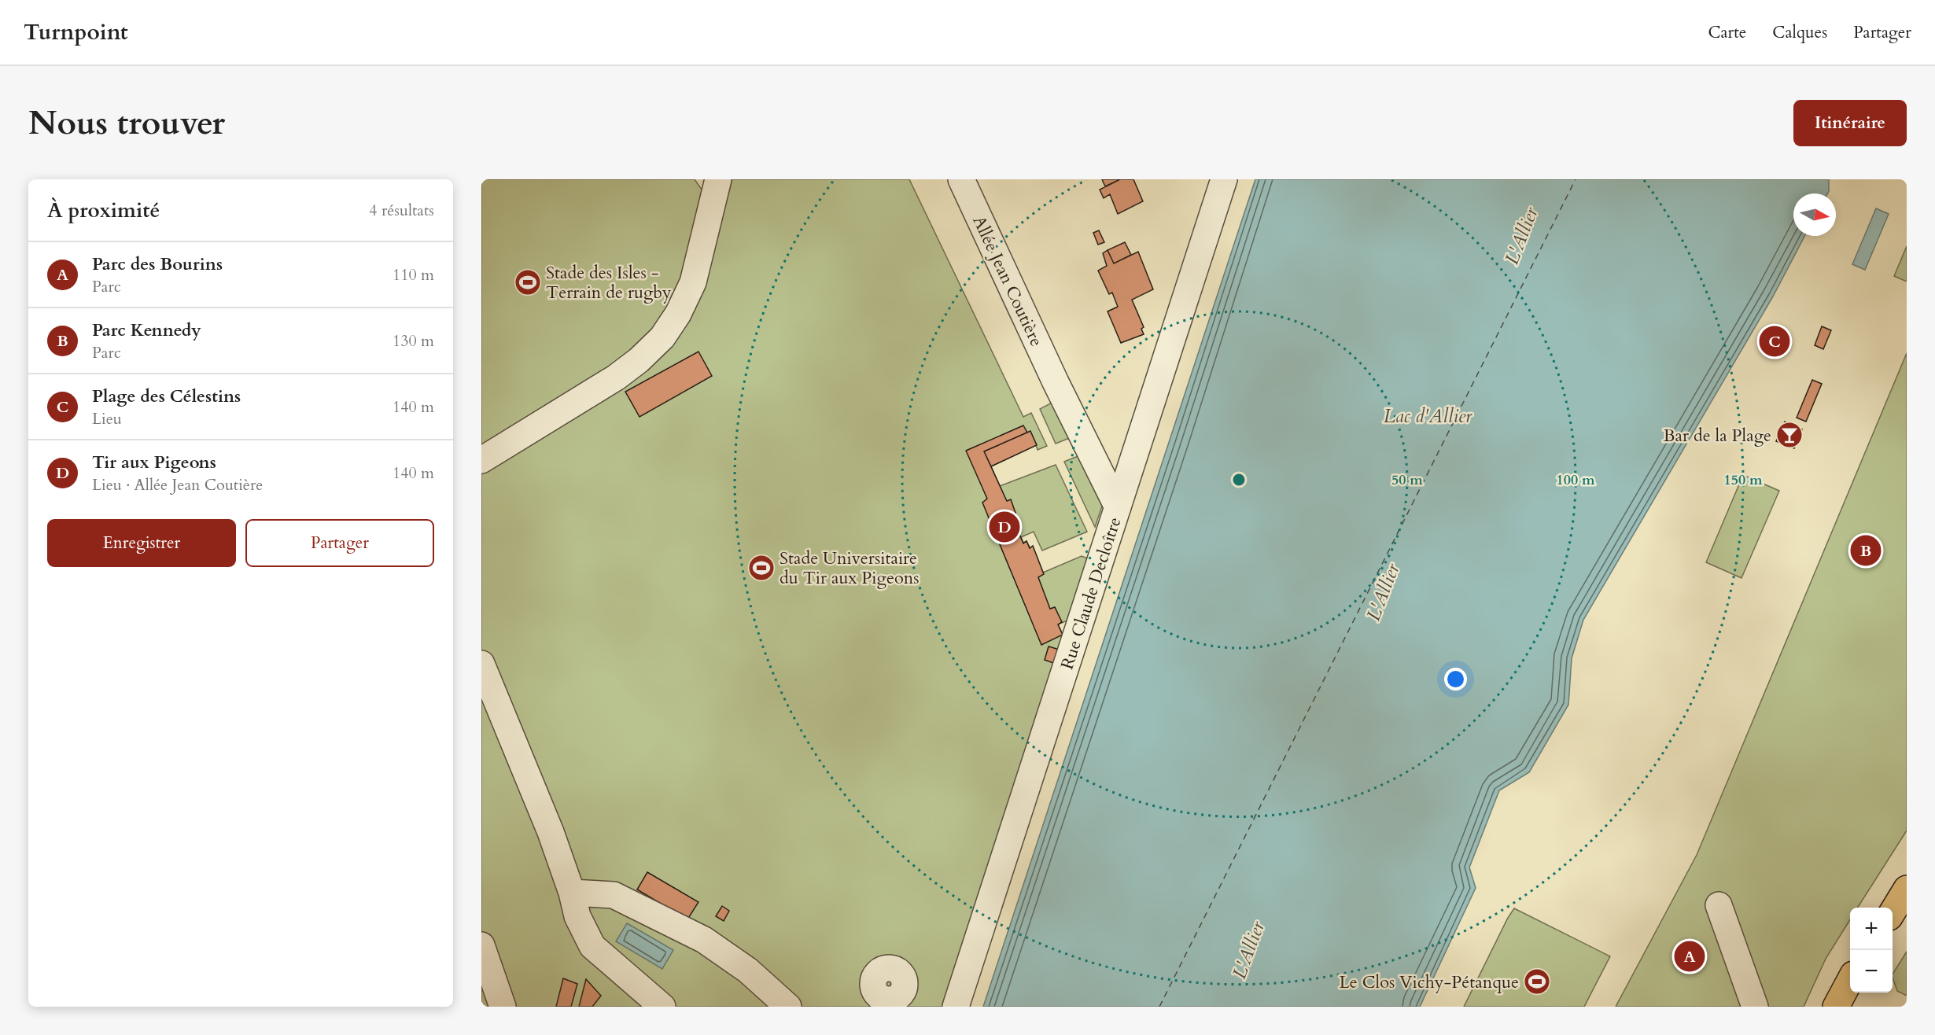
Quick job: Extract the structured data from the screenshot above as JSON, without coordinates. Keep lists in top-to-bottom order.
{
  "streets": {
    "street": ["Allée Jean Coutière", "Rue Claude Decloître"]
  },
  "crossings": [
    ["Allée Jean Coutière", "Rue Claude Decloître"]
  ],
  "water": ["L'Allier", "Lac d'Allier"],
  "places": {
    "sports": ["Stade des Isles - Terrain de rugby", "Stade Universitaire du Tir aux Pigeons", "Le Clos Vichy-Pétanque"],
    "bar": ["Bar de la Plage"]
  },
  "north": "right",
  "page": {
    "header": "Turnpoint",
    "nav": ["Carte", "Calques", "Partager"],
    "buttons": [
      "Itinéraire",
      ["Enregistrer", "Partager"]
    ],
    "title": "Nous trouver",
    "heading": ["À proximité", "4 résultats"],
    "list": [
      {
        "mark": "A",
        "name": "Parc des Bourins",
        "note": "Parc",
        "value": "110 m"
      },
      {
        "mark": "B",
        "name": "Parc Kennedy",
        "note": "Parc",
        "value": "130 m"
      },
      {
        "mark": "C",
        "name": "Plage des Célestins",
        "note": "Lieu",
        "value": "140 m"
      },
      {
        "mark": "D",
        "name": "Tir aux Pigeons",
        "note": "Lieu · Allée Jean Coutière",
        "value": "140 m"
      }
    ],
    "pins": [
      "C",
      "D",
      "B",
      "A"
    ],
    "map_buttons": ["+", "−"]
  },
  "rings": ["50 m", "100 m", "150 m"]
}
